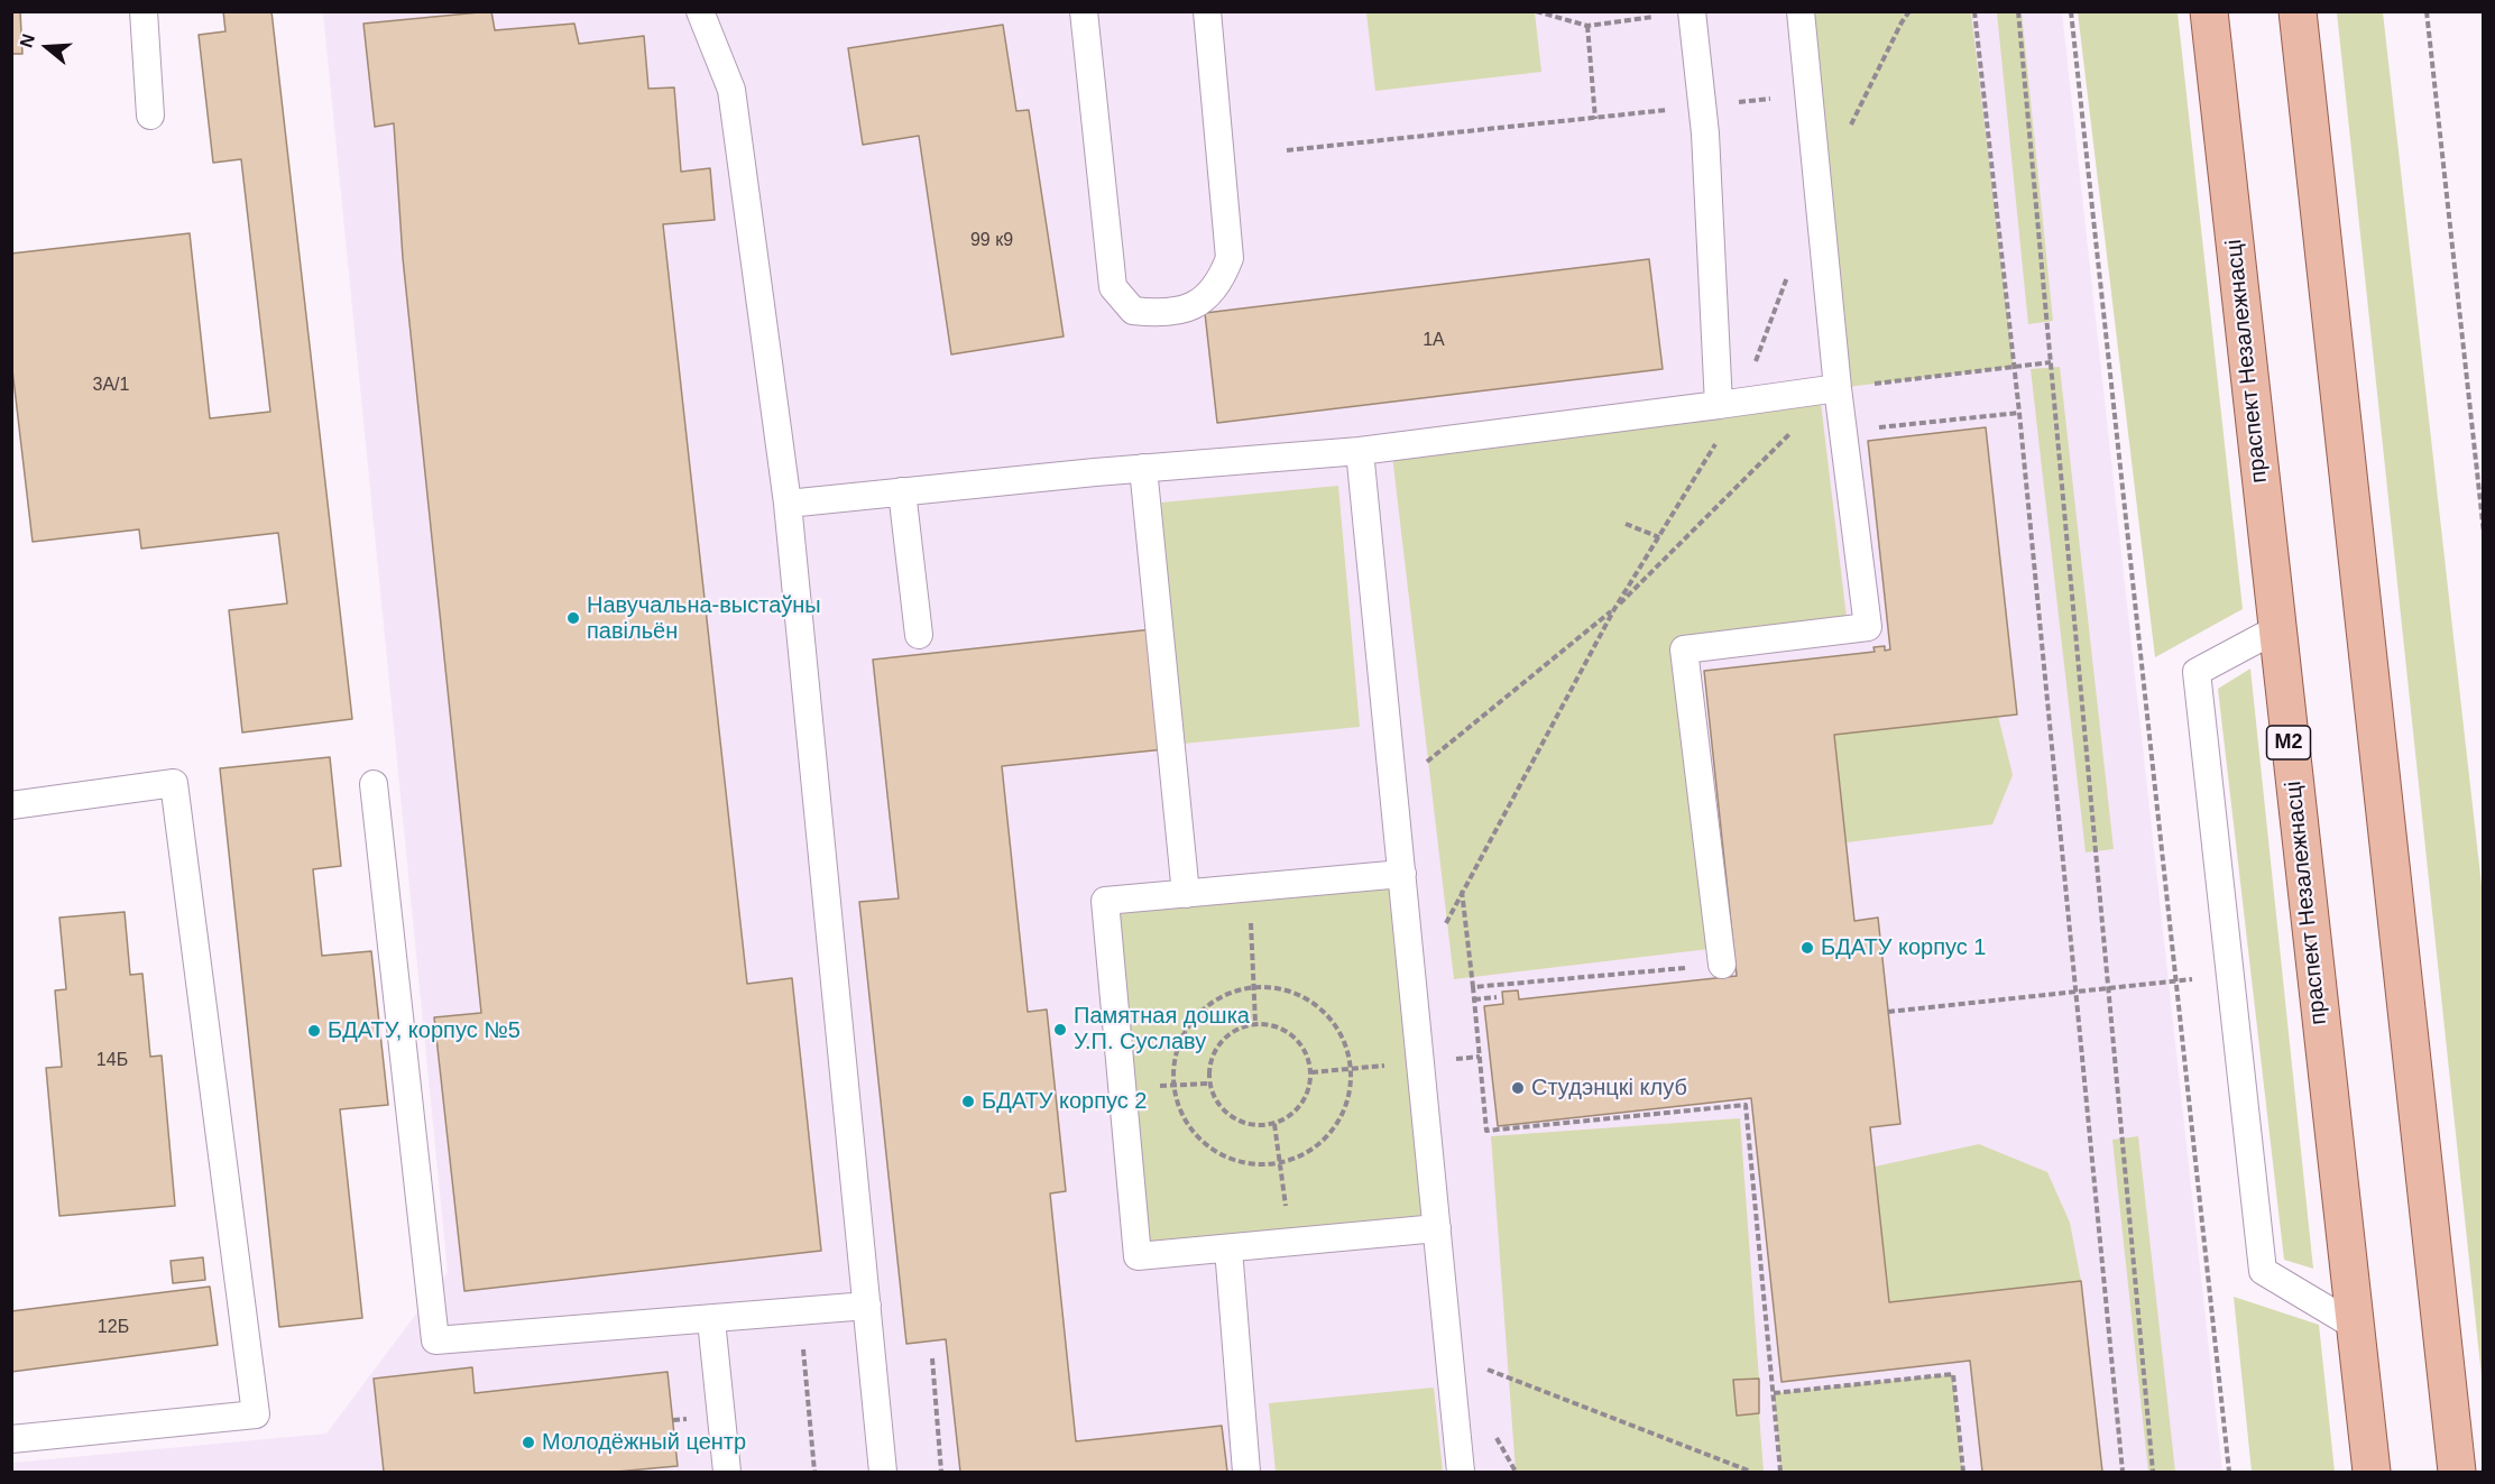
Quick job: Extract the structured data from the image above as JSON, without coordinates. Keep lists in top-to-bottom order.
{
  "streets": {
    "main road": ["праспект Незалежнасці", "М2"]
  },
  "places": [
    "Навучальна-выстаўны павільён",
    "БДАТУ корпус 1",
    "Памятная дошка У.П. Суславу",
    "БДАТУ, корпус №5",
    "Студэнцкі клуб",
    "БДАТУ корпус 2",
    "Молодёжный центр"
  ],
  "house_numbers": [
    "99 к9",
    "1А",
    "3А/1",
    "14Б",
    "12Б"
  ],
  "north": "left"
}
